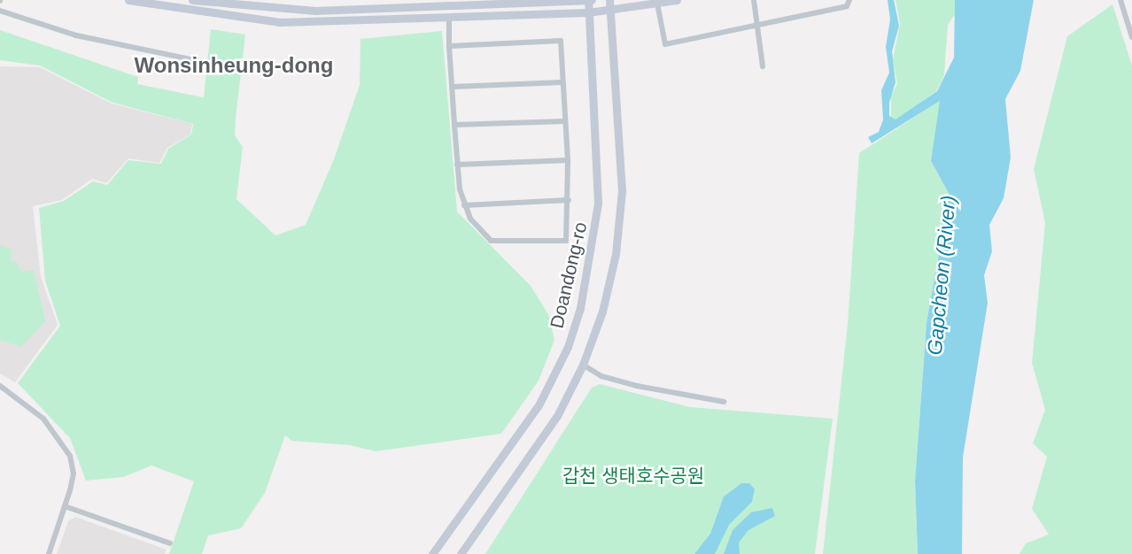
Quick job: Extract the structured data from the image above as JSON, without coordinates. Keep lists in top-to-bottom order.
{
  "streets": {
    "main road": ["Doandong-ro"]
  },
  "districts": ["Wonsinheung-dong"],
  "water": ["Gapcheon (River)"],
  "parks": ["갑천 생태호수공원"]
}
